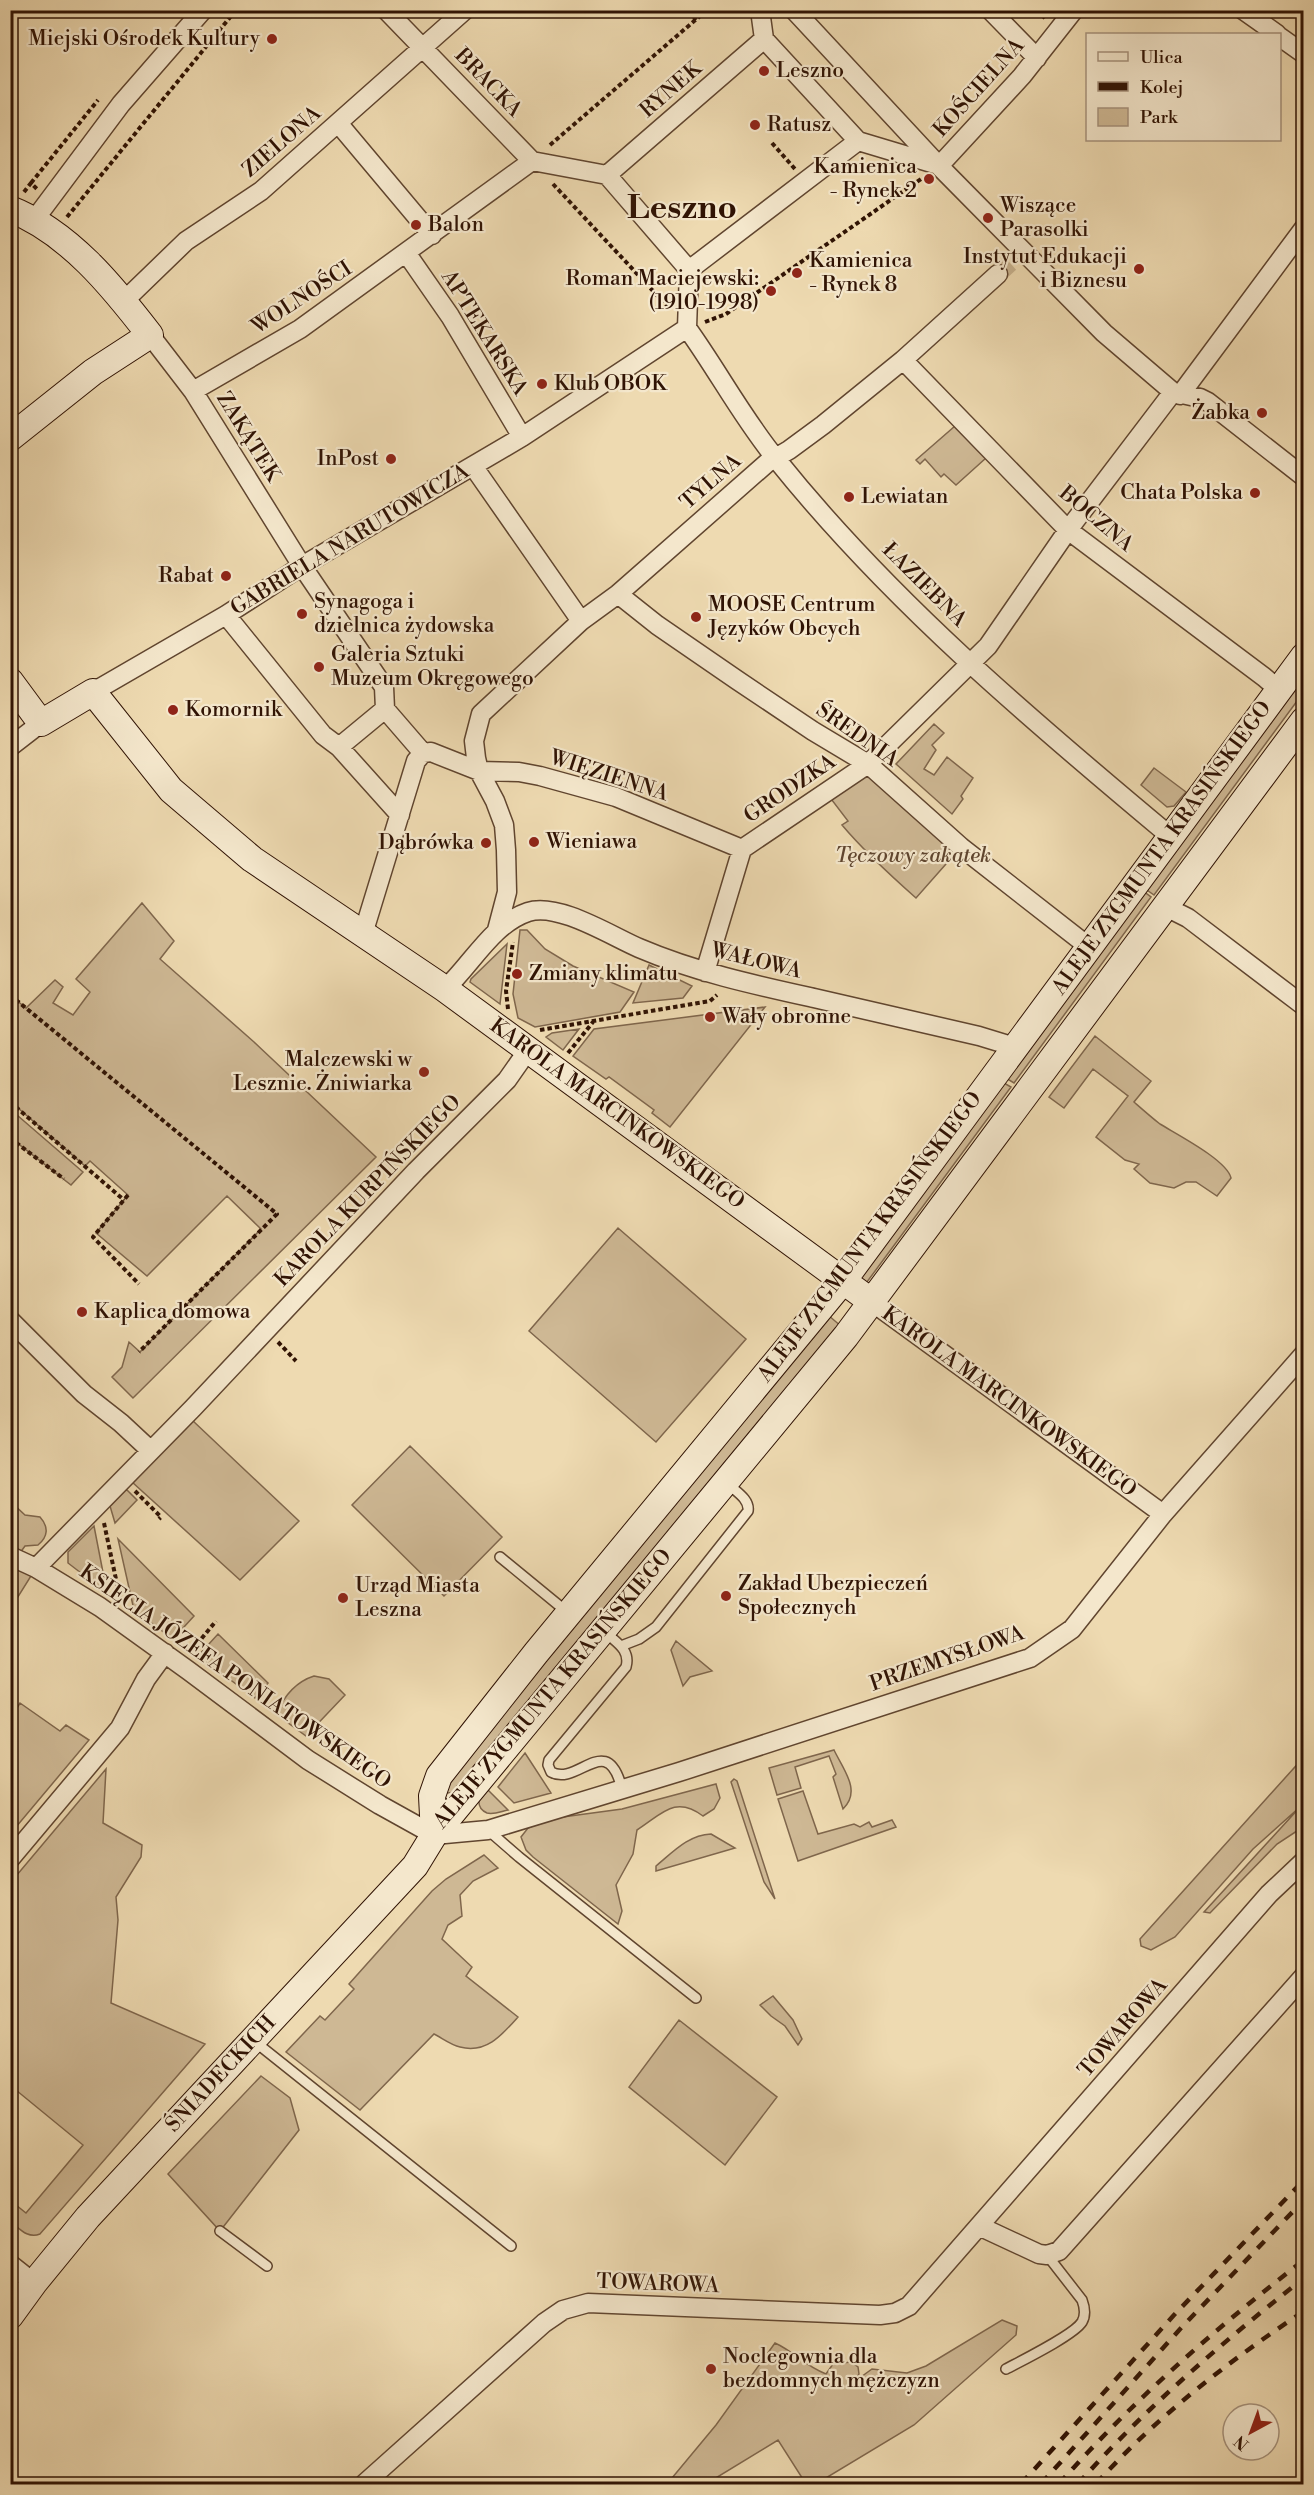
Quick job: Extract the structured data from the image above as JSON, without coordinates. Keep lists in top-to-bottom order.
{
  "streets": {
    "street": [
      "BRACKA",
      "KOŚCIELNA",
      "RYNEK",
      "ZIELONA",
      "WOLNOŚCI",
      "APTEKARSKA",
      "ZAKĄTEK",
      "TYLNA",
      "BOCZNA",
      "GABRIELA NARUTOWICZA",
      "ŁAZIEBNA",
      "ŚREDNIA",
      "WIĘZIENNA",
      "GRODZKA",
      "ALEJE ZYGMUNTA KRASIŃSKIEGO",
      "WAŁOWA",
      "KAROLA MARCINKOWSKIEGO",
      "KAROLA KURPIŃSKIEGO",
      "PRZEMYSŁOWA",
      "KSIĘCIA JÓZEFA PONIATOWSKIEGO",
      "TOWAROWA",
      "ŚNIADECKICH"
    ]
  },
  "crossings": [
    ["BRACKA", "ZIELONA"],
    ["BRACKA", "WOLNOŚCI"],
    ["WOLNOŚCI", "APTEKARSKA"],
    ["WOLNOŚCI", "ZAKĄTEK"],
    ["APTEKARSKA", "GABRIELA NARUTOWICZA"],
    ["ZAKĄTEK", "GABRIELA NARUTOWICZA"],
    ["TYLNA", "BOCZNA"],
    ["TYLNA", "ŁAZIEBNA"],
    ["TYLNA", "ŚREDNIA"],
    ["TYLNA", "WAŁOWA"],
    ["BOCZNA", "GRODZKA"],
    ["BOCZNA", "ALEJE ZYGMUNTA KRASIŃSKIEGO"],
    ["GABRIELA NARUTOWICZA", "ŁAZIEBNA"],
    ["GABRIELA NARUTOWICZA", "KAROLA MARCINKOWSKIEGO"],
    ["ŁAZIEBNA", "GRODZKA"],
    ["ŁAZIEBNA", "ALEJE ZYGMUNTA KRASIŃSKIEGO"],
    ["ŚREDNIA", "GRODZKA"],
    ["ŚREDNIA", "ALEJE ZYGMUNTA KRASIŃSKIEGO"],
    ["WIĘZIENNA", "GRODZKA"],
    ["WIĘZIENNA", "WAŁOWA"],
    ["GRODZKA", "WAŁOWA"],
    ["ALEJE ZYGMUNTA KRASIŃSKIEGO", "WAŁOWA"],
    ["ALEJE ZYGMUNTA KRASIŃSKIEGO", "KAROLA MARCINKOWSKIEGO"],
    ["ALEJE ZYGMUNTA KRASIŃSKIEGO", "PRZEMYSŁOWA"],
    ["ALEJE ZYGMUNTA KRASIŃSKIEGO", "KSIĘCIA JÓZEFA PONIATOWSKIEGO"],
    ["ALEJE ZYGMUNTA KRASIŃSKIEGO", "ŚNIADECKICH"],
    ["WAŁOWA", "KAROLA MARCINKOWSKIEGO"],
    ["KAROLA MARCINKOWSKIEGO", "KAROLA KURPIŃSKIEGO"],
    ["KAROLA MARCINKOWSKIEGO", "PRZEMYSŁOWA"],
    ["KAROLA KURPIŃSKIEGO", "KSIĘCIA JÓZEFA PONIATOWSKIEGO"],
    ["PRZEMYSŁOWA", "KSIĘCIA JÓZEFA PONIATOWSKIEGO"],
    ["PRZEMYSŁOWA", "ŚNIADECKICH"],
    ["KSIĘCIA JÓZEFA PONIATOWSKIEGO", "ŚNIADECKICH"]
  ],
  "districts": ["Leszno"],
  "parks": ["Tęczowy zakątek"],
  "places": [
    "Miejski Ośrodek Kultury",
    "Leszno",
    "Ratusz",
    "Kamienica - Rynek 2",
    "Wiszące Parasolki",
    "Balon",
    "Instytut Edukacji i Biznesu",
    "Kamienica - Rynek 8",
    "Roman Maciejewski: (1910-1998)",
    "Klub OBOK",
    "Żabka",
    "InPost",
    "Chata Polska",
    "Lewiatan",
    "Rabat",
    "Synagoga i dzielnica żydowska",
    "MOOSE Centrum Języków Obcych",
    "Galeria Sztuki Muzeum Okręgowego",
    "Komornik",
    "Wieniawa",
    "Dąbrówka",
    "Zmiany klimatu",
    "Wały obronne",
    "Malczewski w Lesznie. Żniwiarka",
    "Kaplica domowa",
    "Zakład Ubezpieczeń Społecznych",
    "Urząd Miasta Leszna",
    "Noclegownia dla bezdomnych mężczyzn"
  ],
  "legend": ["Ulica", "Kolej", "Park"],
  "north": "bottom left"
}
